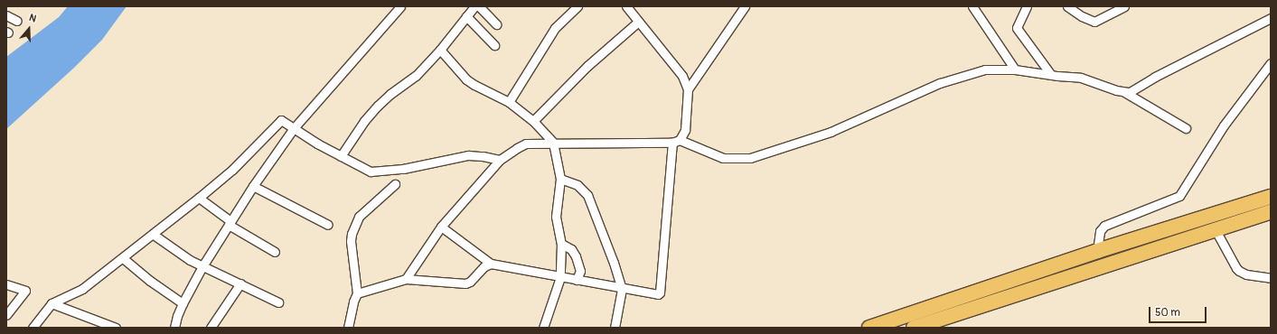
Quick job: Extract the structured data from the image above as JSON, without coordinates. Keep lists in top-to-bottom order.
{
  "scale_bar": "50 m",
  "north": "top"
}
